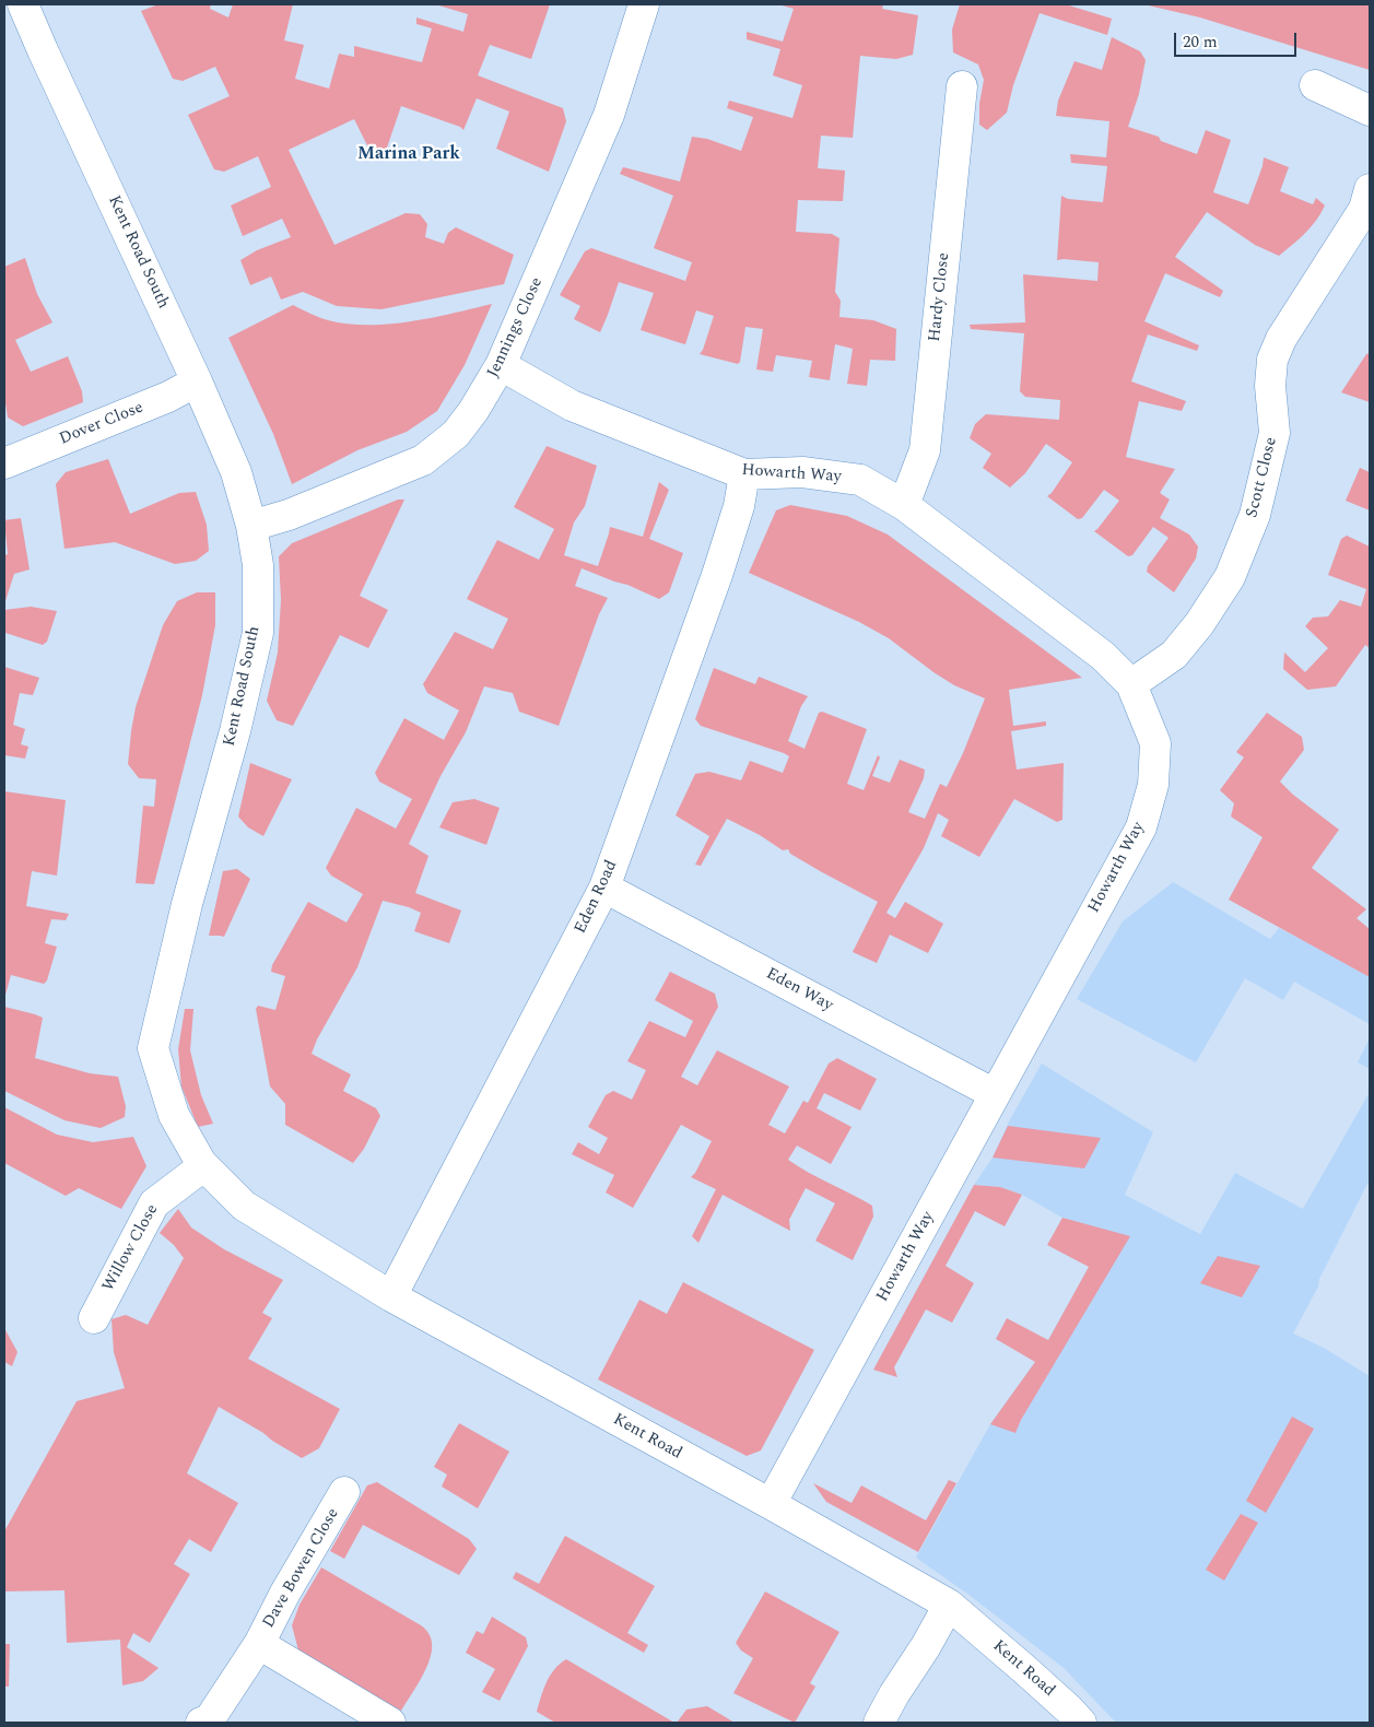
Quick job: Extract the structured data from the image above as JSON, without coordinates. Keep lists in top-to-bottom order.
{
  "streets": {
    "street": [
      "Kent Road South",
      "Hardy Close",
      "Jennings Close",
      "Dover Close",
      "Howarth Way",
      "Scott Close",
      "Eden Road",
      "Eden Way",
      "Willow Close",
      "Kent Road",
      "Dave Bowen Close"
    ]
  },
  "crossings": [
    ["Kent Road South", "Jennings Close"],
    ["Kent Road South", "Dover Close"],
    ["Kent Road South", "Willow Close"],
    ["Kent Road South", "Kent Road"],
    ["Hardy Close", "Howarth Way"],
    ["Jennings Close", "Howarth Way"],
    ["Howarth Way", "Scott Close"],
    ["Howarth Way", "Eden Road"],
    ["Howarth Way", "Eden Way"],
    ["Howarth Way", "Kent Road"],
    ["Eden Road", "Eden Way"],
    ["Eden Road", "Kent Road"],
    ["Willow Close", "Kent Road"]
  ],
  "districts": ["Marina Park"],
  "scale_bar": "20 m"
}
